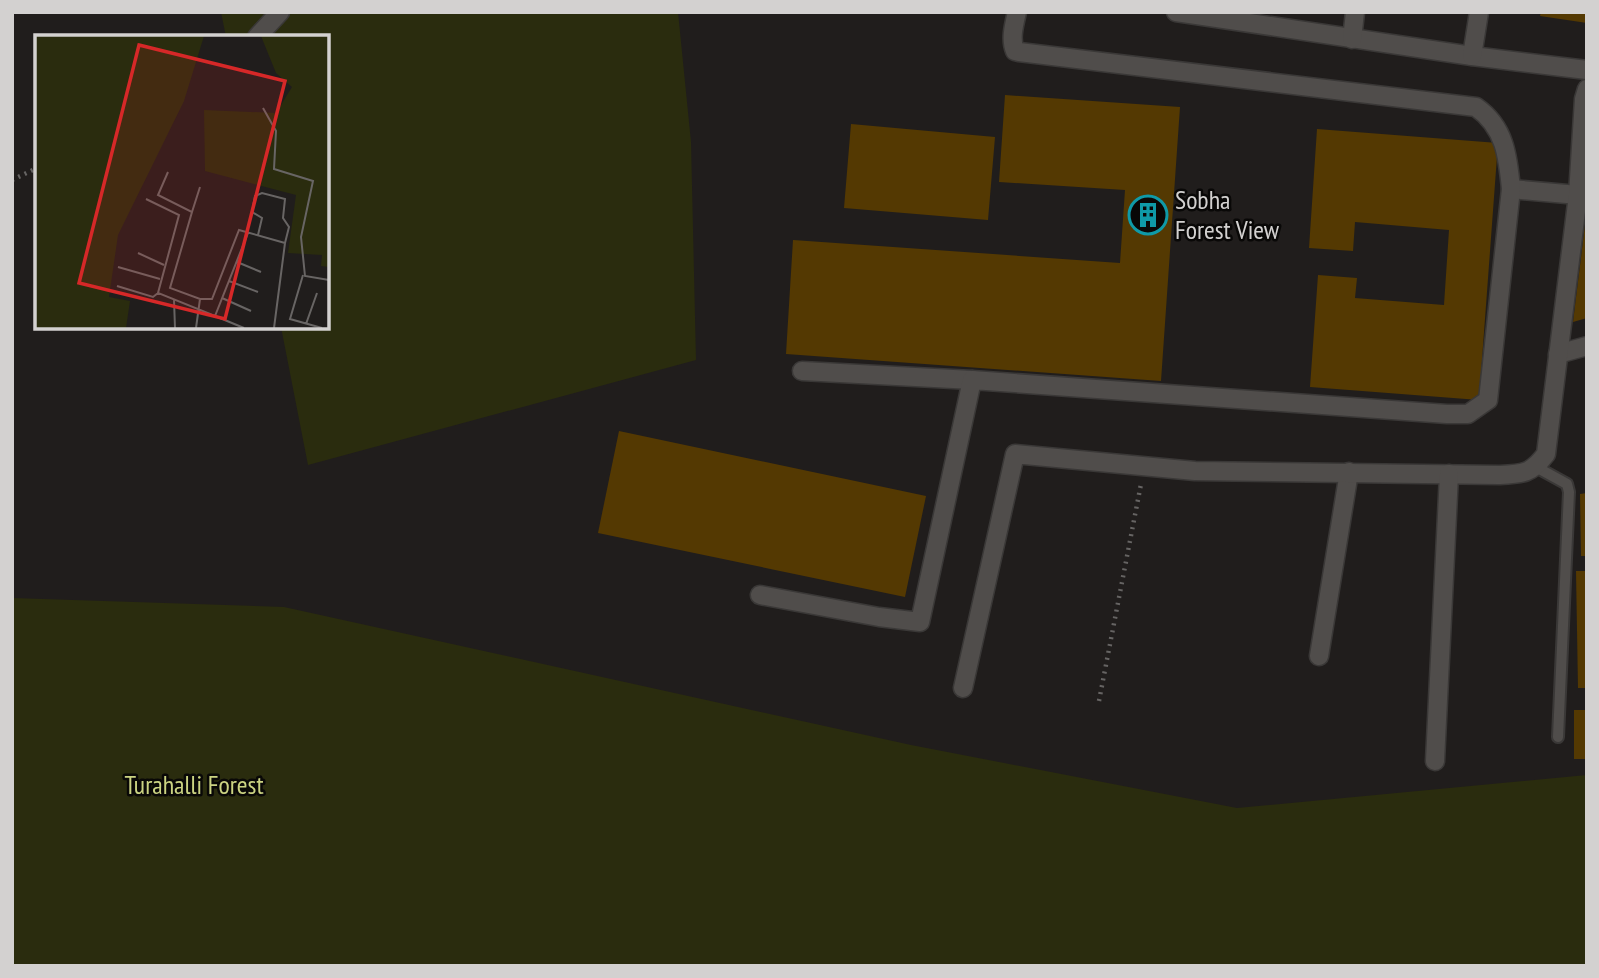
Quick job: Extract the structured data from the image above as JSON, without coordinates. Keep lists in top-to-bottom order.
{
  "parks": ["Turahalli Forest"],
  "places": {
    "building": ["Sobha Forest View"]
  }
}
